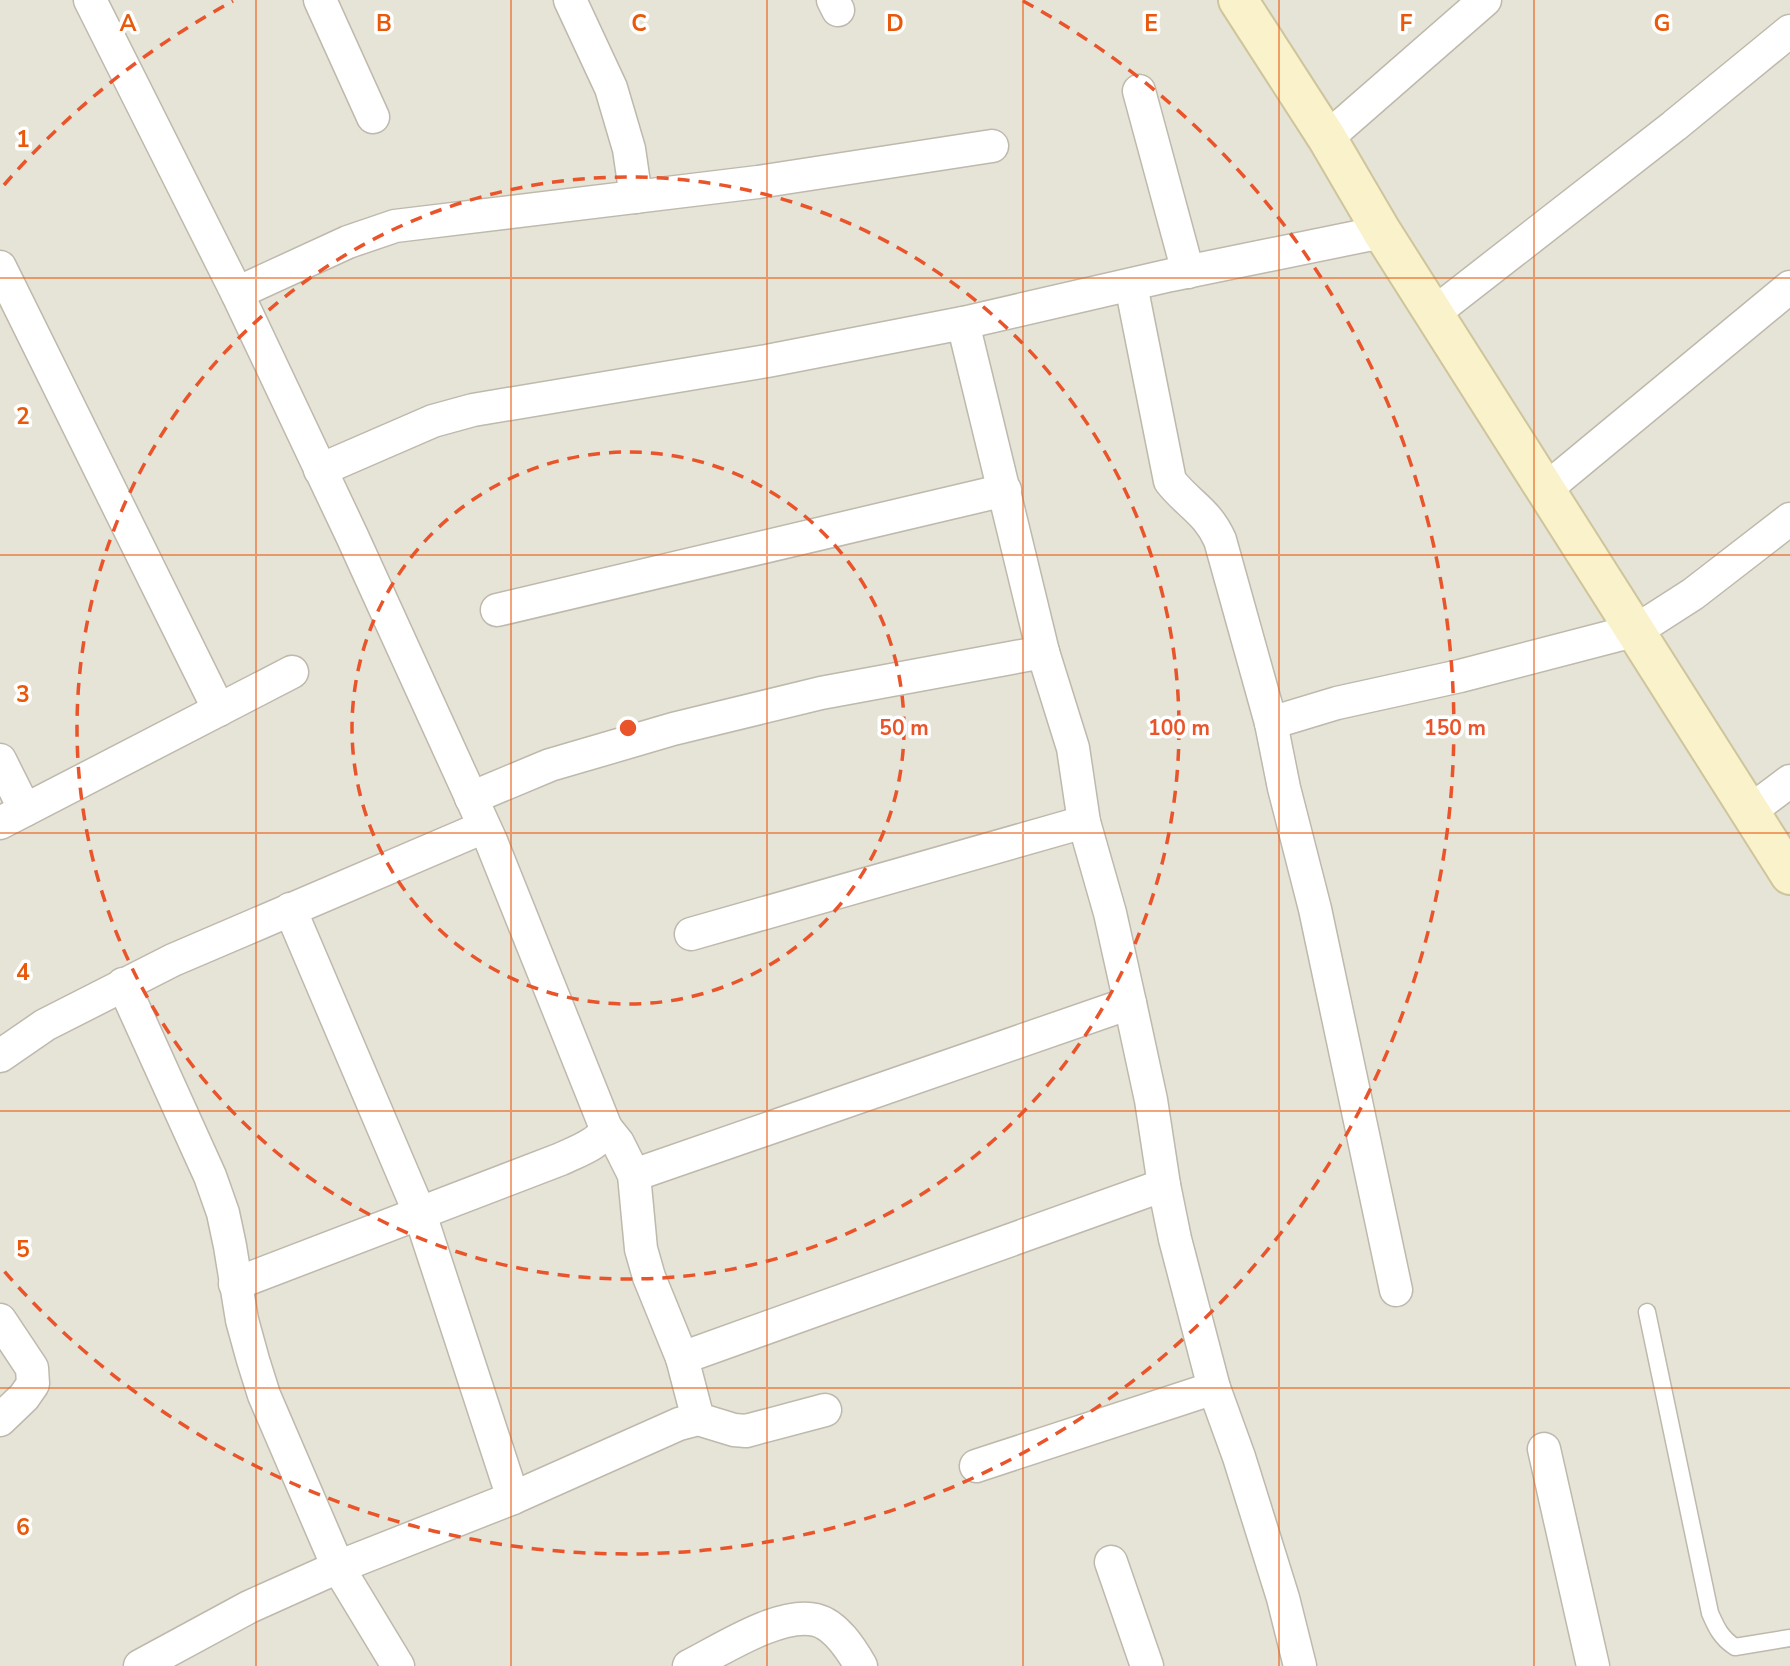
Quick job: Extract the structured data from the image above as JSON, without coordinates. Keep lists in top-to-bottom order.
{
  "grid": {
    "columns": [
      "A",
      "B",
      "C",
      "D",
      "E",
      "F",
      "G"
    ],
    "rows": [
      "1",
      "2",
      "3",
      "4",
      "5",
      "6"
    ]
  },
  "rings": ["50 m", "100 m", "150 m"]
}
